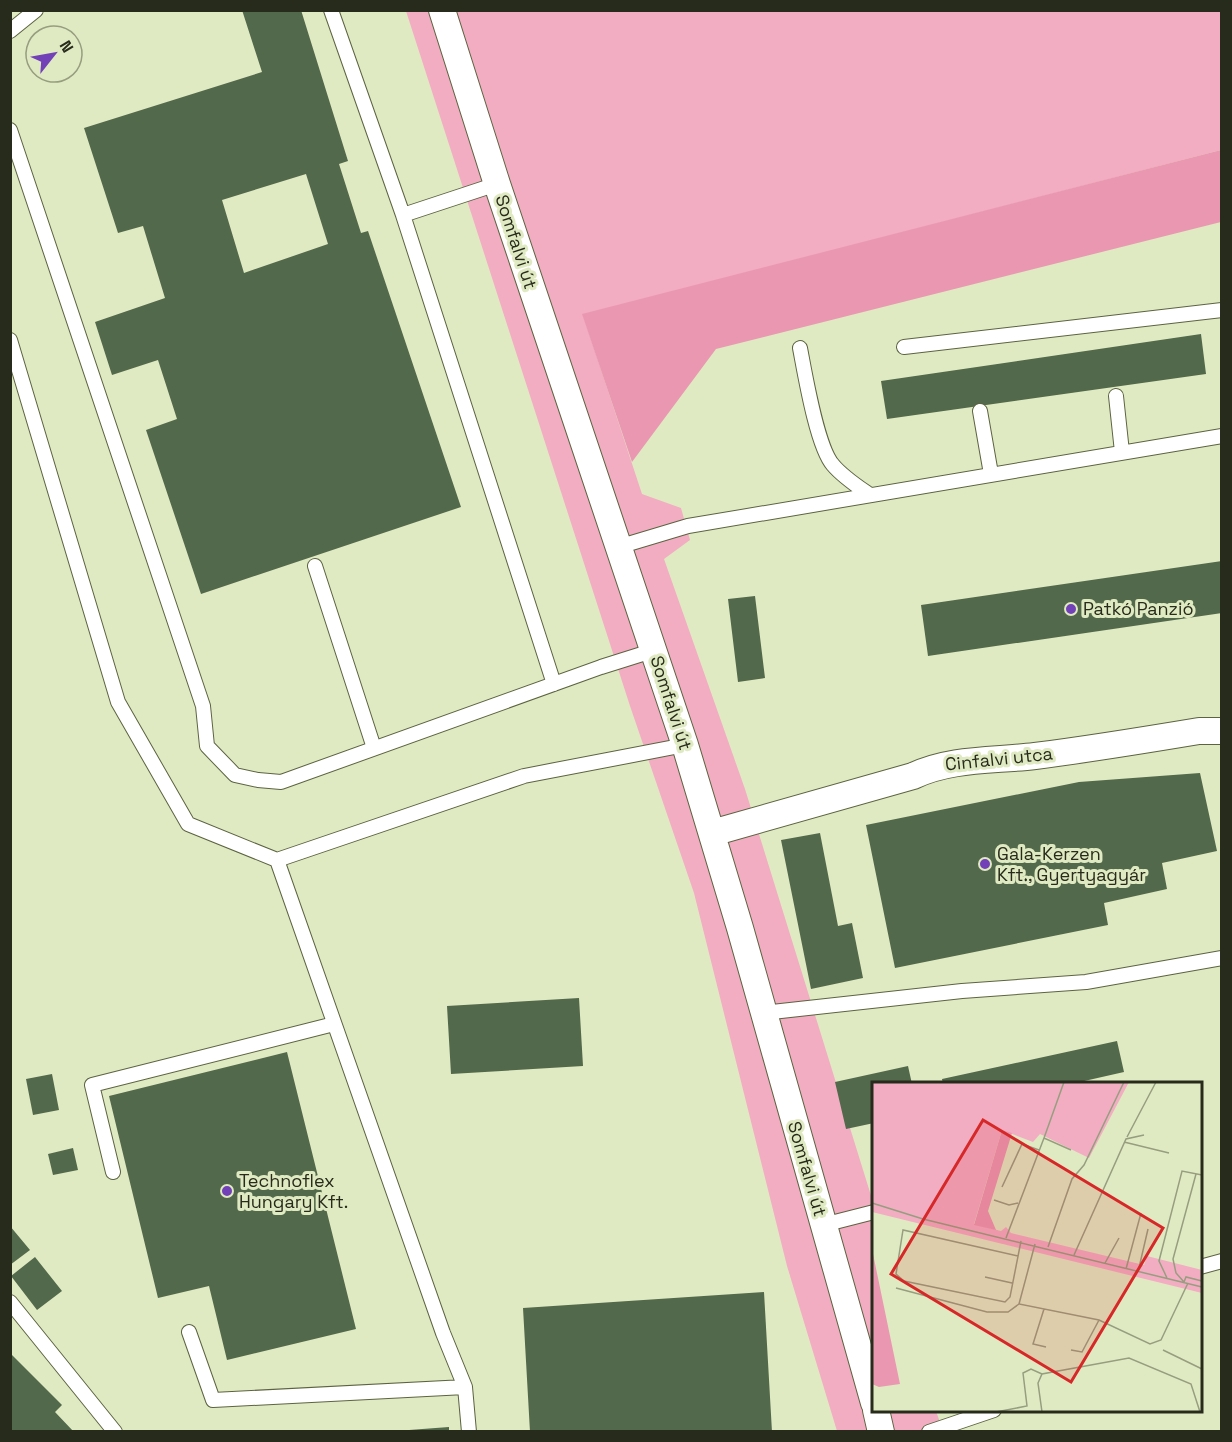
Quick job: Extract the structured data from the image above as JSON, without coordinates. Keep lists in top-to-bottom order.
{
  "streets": {
    "street": ["Somfalvi út", "Cinfalvi utca"]
  },
  "crossings": [
    ["Somfalvi út", "Cinfalvi utca"]
  ],
  "places": ["Patkó Panzió", "Gala-Kerzen Kft., Gyertyagyár", "Technoflex Hungary Kft."],
  "north": "top right"
}
